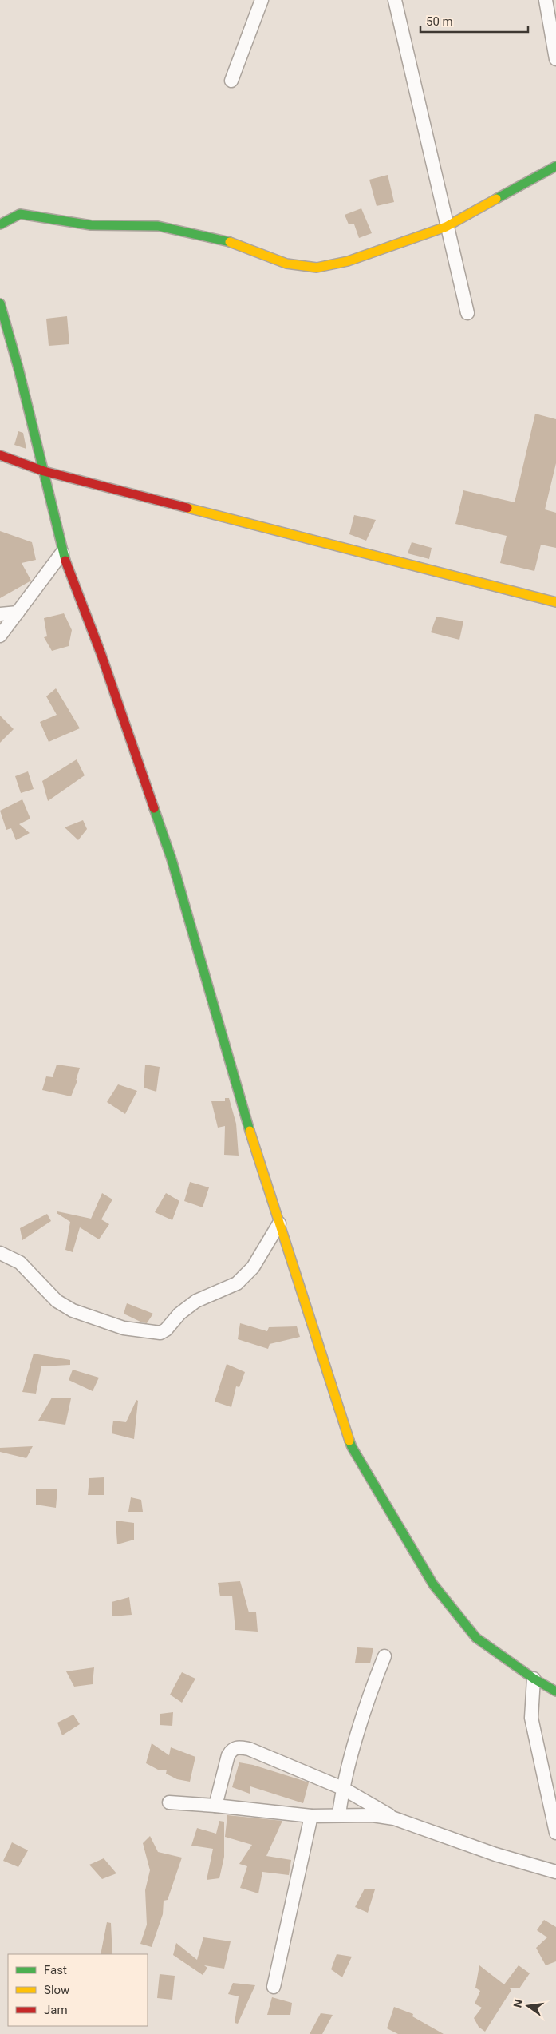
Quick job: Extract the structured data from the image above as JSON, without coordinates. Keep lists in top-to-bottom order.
{
  "legend": ["Fast", "Slow", "Jam"],
  "scale_bar": "50 m",
  "north": "left"
}
